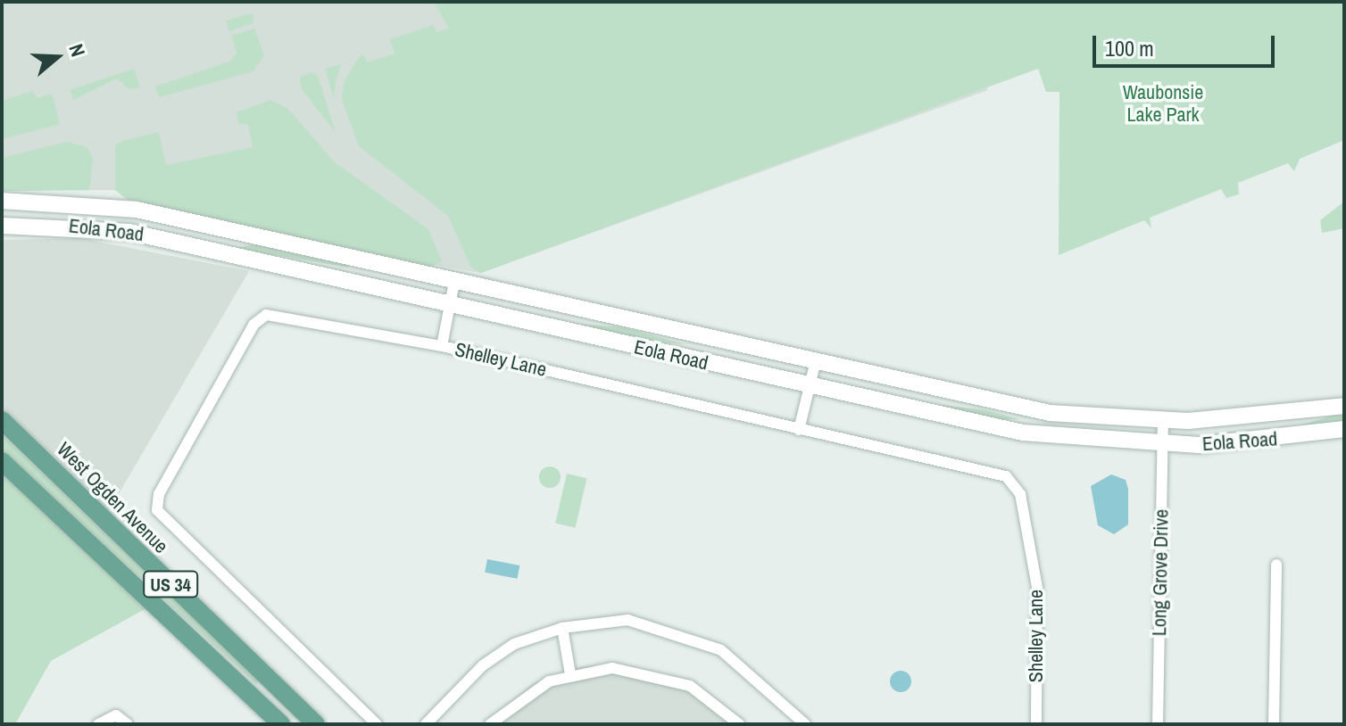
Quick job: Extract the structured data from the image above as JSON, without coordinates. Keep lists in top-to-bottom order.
{
  "streets": {
    "main road": ["Eola Road", "West Ogden Avenue", "US 34"],
    "street": ["Shelley Lane", "Long Grove Drive"]
  },
  "crossings": [
    ["Eola Road", "Long Grove Drive"]
  ],
  "parks": ["Waubonsie Lake Park"],
  "scale_bar": "100 m",
  "north": "right"
}
